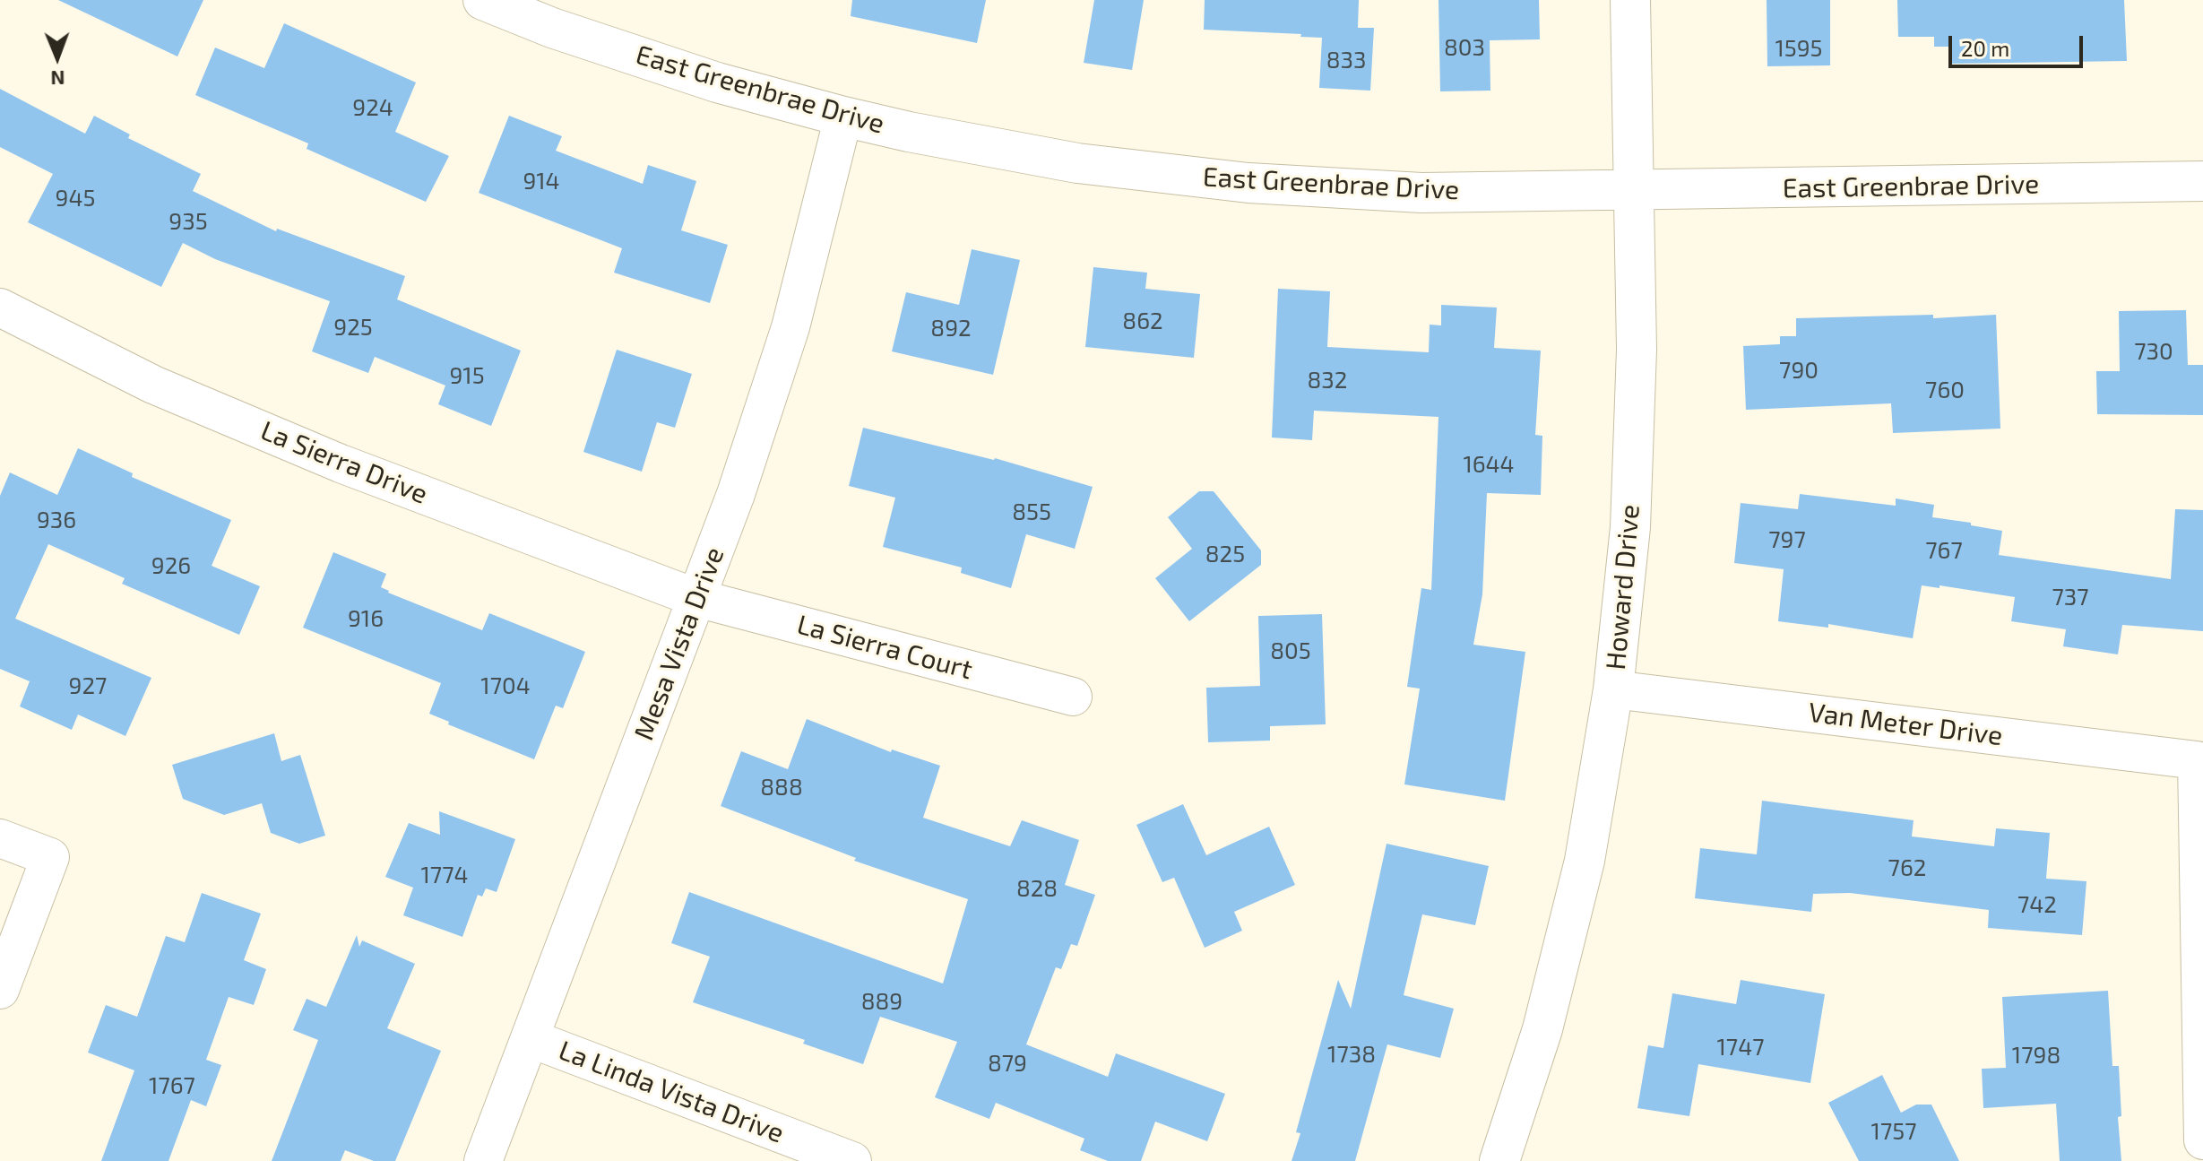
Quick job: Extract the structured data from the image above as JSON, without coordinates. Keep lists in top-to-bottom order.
{
  "streets": {
    "street": [
      "East Greenbrae Drive",
      "La Sierra Drive",
      "Howard Drive",
      "Mesa Vista Drive",
      "La Sierra Court",
      "Van Meter Drive",
      "La Linda Vista Drive"
    ]
  },
  "crossings": [
    ["East Greenbrae Drive", "Howard Drive"],
    ["East Greenbrae Drive", "Mesa Vista Drive"],
    ["La Sierra Drive", "Mesa Vista Drive"],
    ["La Sierra Drive", "La Sierra Court"],
    ["Howard Drive", "Van Meter Drive"],
    ["Mesa Vista Drive", "La Sierra Court"],
    ["Mesa Vista Drive", "La Linda Vista Drive"]
  ],
  "house_numbers": [
    "803",
    "1595",
    "833",
    "924",
    "914",
    "945",
    "935",
    "862",
    "925",
    "892",
    "730",
    "790",
    "915",
    "832",
    "760",
    "1644",
    "855",
    "936",
    "797",
    "767",
    "825",
    "926",
    "737",
    "916",
    "805",
    "927",
    "1704",
    "888",
    "762",
    "1774",
    "828",
    "742",
    "889",
    "1747",
    "1738",
    "1798",
    "879",
    "1767",
    "1757"
  ],
  "scale_bar": "20 m",
  "north": "bottom"
}
